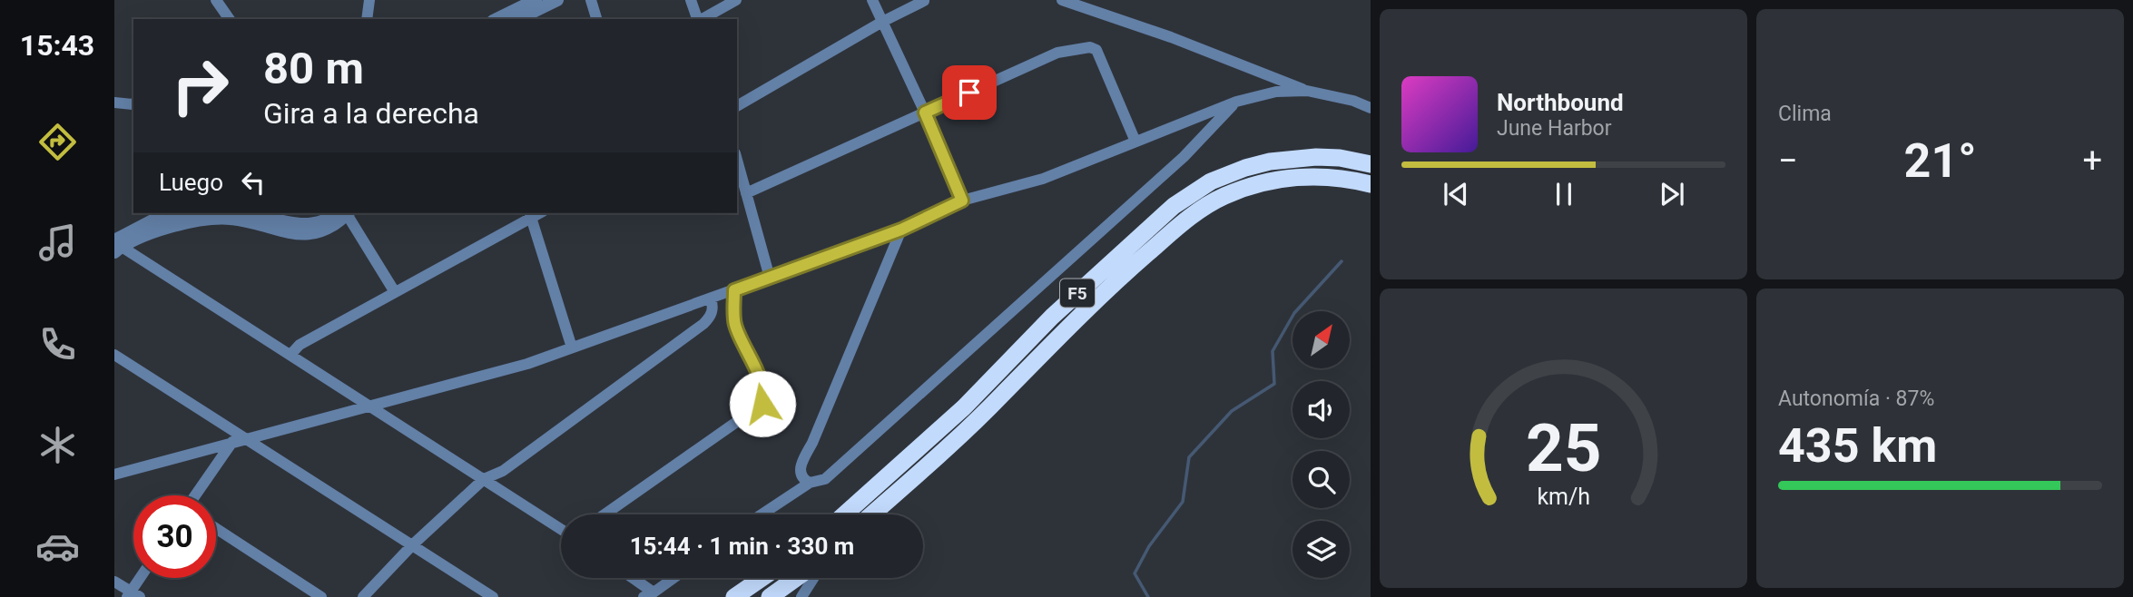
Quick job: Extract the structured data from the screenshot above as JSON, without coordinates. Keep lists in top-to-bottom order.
{
  "streets": {
    "highway": ["F5"]
  },
  "north": "top right",
  "page": {
    "tabs": "15:43",
    "tile": [
      "Clima",
      ["Autonomía · 87%", "435 km"]
    ],
    "turn": ["80 m", "Gira a la derecha"],
    "song": ["Northbound", "June Harbor"],
    "heat": ["−", "21°", "+"],
    "then": "Luego",
    "limit": "30",
    "trip": "15:44 · 1 min · 330 m",
    "gauge": ["25", "km/h"]
  }
}
